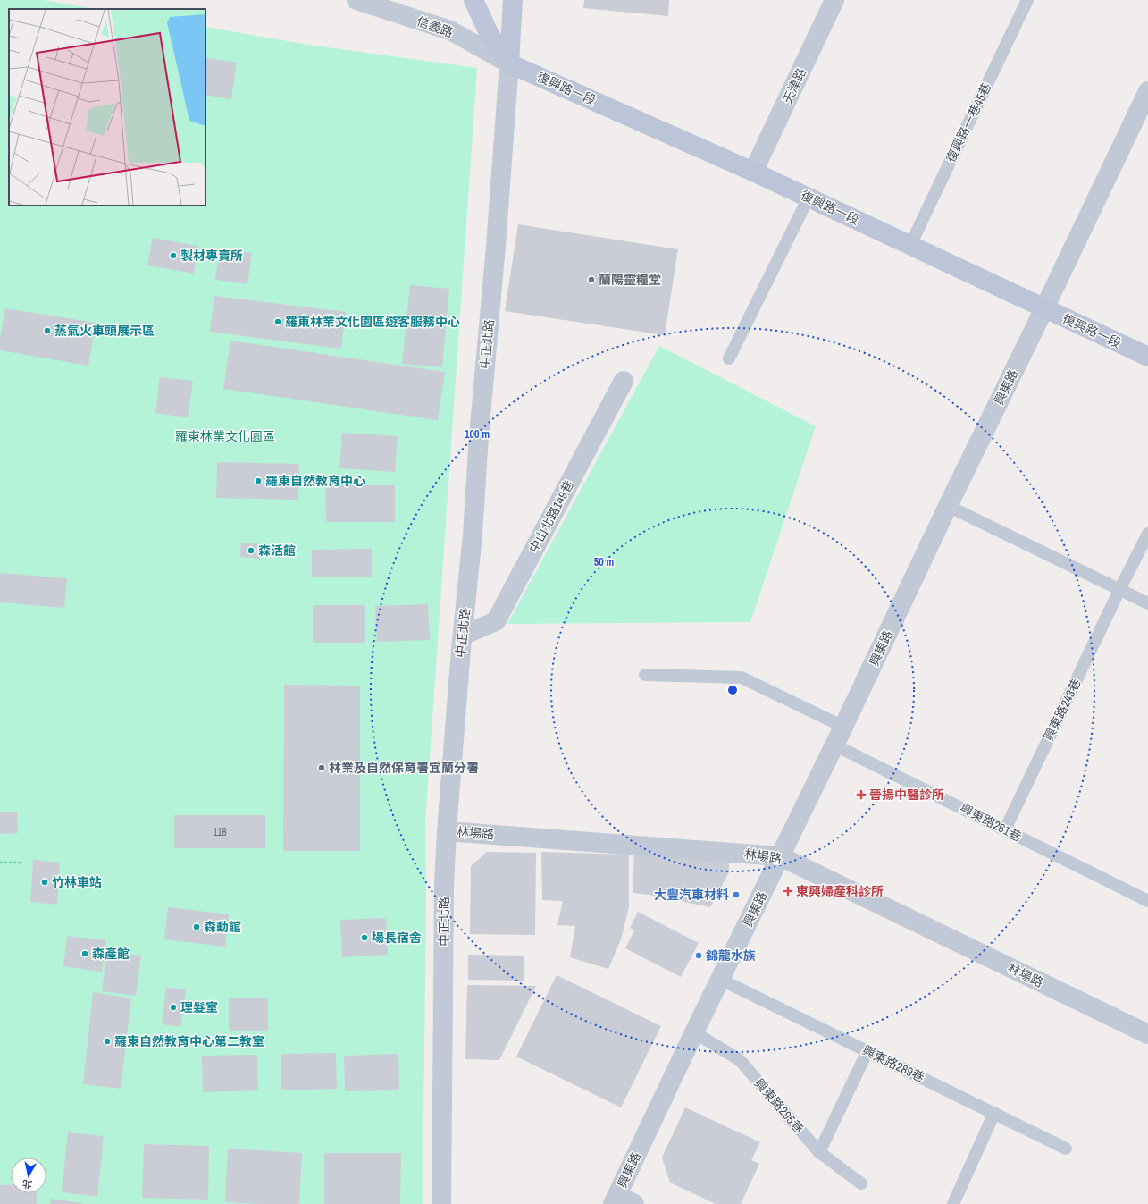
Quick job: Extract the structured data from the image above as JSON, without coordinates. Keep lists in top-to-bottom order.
{
  "streets": {
    "main road": ["復興路一段", "中正北路"],
    "street": [
      "信義路",
      "天津路",
      "興東路",
      "中山北路149巷",
      "林場路"
    ],
    "lane": [
      "復興路一巷45巷",
      "興東路243巷",
      "興東路261巷",
      "興東路289巷",
      "興東路295巷"
    ]
  },
  "crossings": [
    ["信義路", "復興路一段"],
    ["信義路", "中正北路"],
    ["天津路", "復興路一段"],
    ["復興路一段", "復興路一巷45巷"],
    ["復興路一段", "中正北路"],
    ["復興路一段", "興東路"],
    ["中正北路", "中山北路149巷"],
    ["中正北路", "林場路"],
    ["興東路", "興東路261巷"],
    ["興東路", "林場路"],
    ["興東路", "興東路289巷"],
    ["興東路", "興東路295巷"],
    ["興東路243巷", "興東路261巷"]
  ],
  "parks": ["羅東林業文化園區"],
  "places": {
    "other": [
      "製材專賣所",
      "蘭陽靈糧堂",
      "羅東林業文化園區遊客服務中心",
      "蒸氣火車頭展示區",
      "羅東自然教育中心",
      "森活館",
      "林業及自然保育署宜蘭分署",
      "竹林車站",
      "大豐汽車材料",
      "森動館",
      "場長宿舍",
      "森產館",
      "錦龍水族",
      "理髮室",
      "羅東自然教育中心第二教室"
    ],
    "health": ["晉揚中醫診所", "東興婦產科診所"]
  },
  "house_numbers": ["118"],
  "north": "bottom",
  "rings": ["100 m", "50 m"]
}
